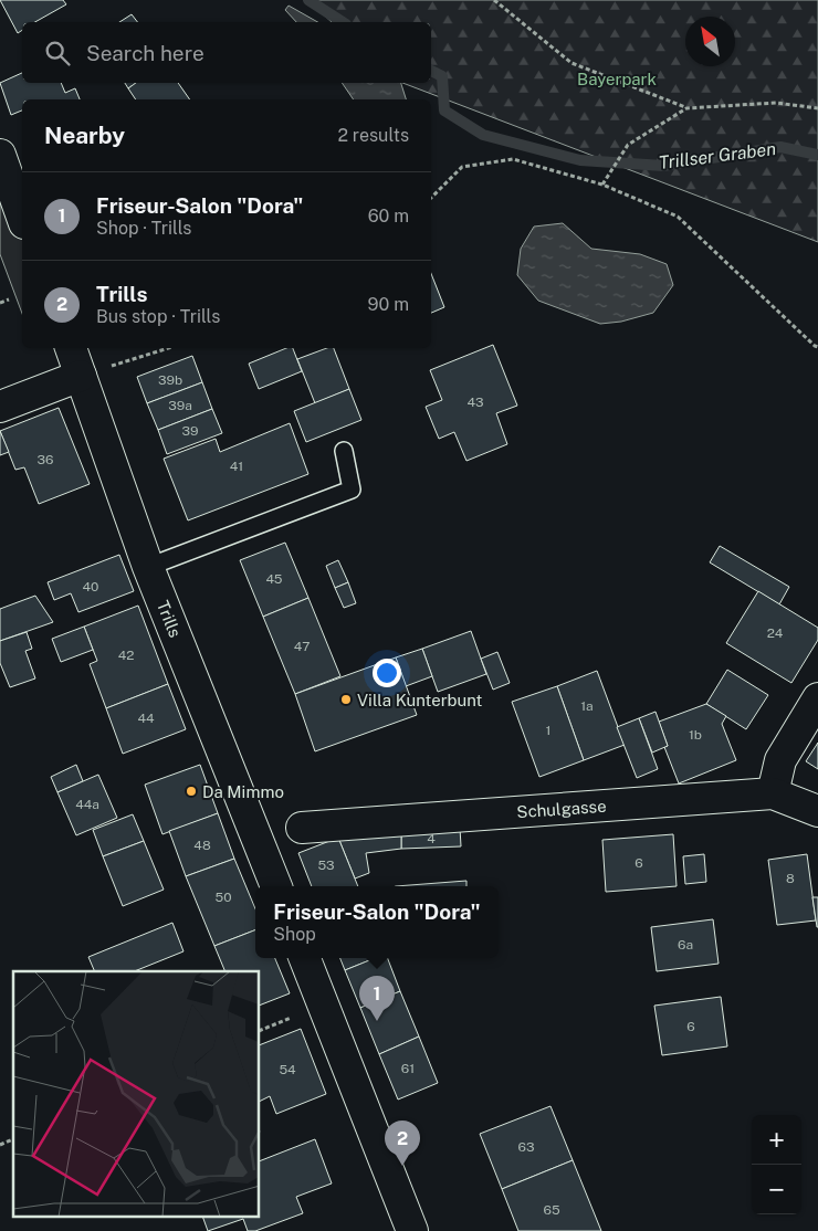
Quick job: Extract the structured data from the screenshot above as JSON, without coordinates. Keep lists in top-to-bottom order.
{
  "streets": {
    "street": ["Trills", "Schulgasse"]
  },
  "water": ["Trillser Graben"],
  "parks": ["Bayerpark"],
  "places": ["Villa Kunterbunt", "Da Mimmo"],
  "house_numbers": [
    "39b",
    "43",
    "39a",
    "39",
    "36",
    "41",
    "45",
    "40",
    "24",
    "47",
    "42",
    "1a",
    "44",
    "1",
    "1b",
    "44a",
    "4",
    "48",
    "6",
    "53",
    "8",
    "50",
    "6a",
    "6",
    "61",
    "54",
    "63",
    "65"
  ],
  "north": "top left",
  "page": {
    "search": "Search here",
    "heading": ["Nearby", "2 results"],
    "list": [
      {
        "mark": "1",
        "name": "Friseur-Salon \"Dora\"",
        "note": "Shop · Trills",
        "value": "60 m"
      },
      {
        "mark": "2",
        "name": "Trills",
        "note": "Bus stop · Trills",
        "value": "90 m"
      }
    ],
    "popup": ["Friseur-Salon \"Dora\"", "Shop"],
    "pins": ["1", "2"],
    "map_buttons": ["+", "−"]
  }
}
